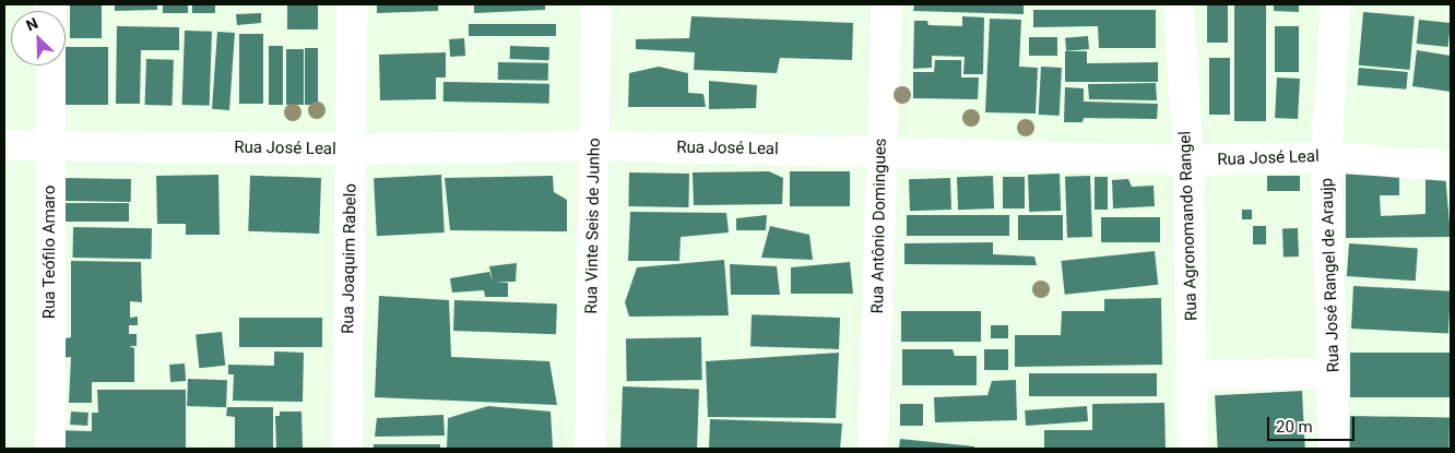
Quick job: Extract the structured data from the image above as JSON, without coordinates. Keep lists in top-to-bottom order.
{
  "streets": {
    "street": [
      "Rua José Leal",
      "Rua Vinte Seis de Junho",
      "Rua Antônio Domingues",
      "Rua Agronomando Rangel",
      "Rua Teófilo Amaro",
      "Rua Joaquim Rabelo",
      "Rua José Rangel de Araujp"
    ]
  },
  "crossings": [
    ["Rua José Leal", "Rua Vinte Seis de Junho"],
    ["Rua José Leal", "Rua Antônio Domingues"],
    ["Rua José Leal", "Rua Agronomando Rangel"],
    ["Rua José Leal", "Rua Teófilo Amaro"],
    ["Rua José Leal", "Rua Joaquim Rabelo"],
    ["Rua José Leal", "Rua José Rangel de Araujp"]
  ],
  "scale_bar": "20 m",
  "north": "top left"
}
